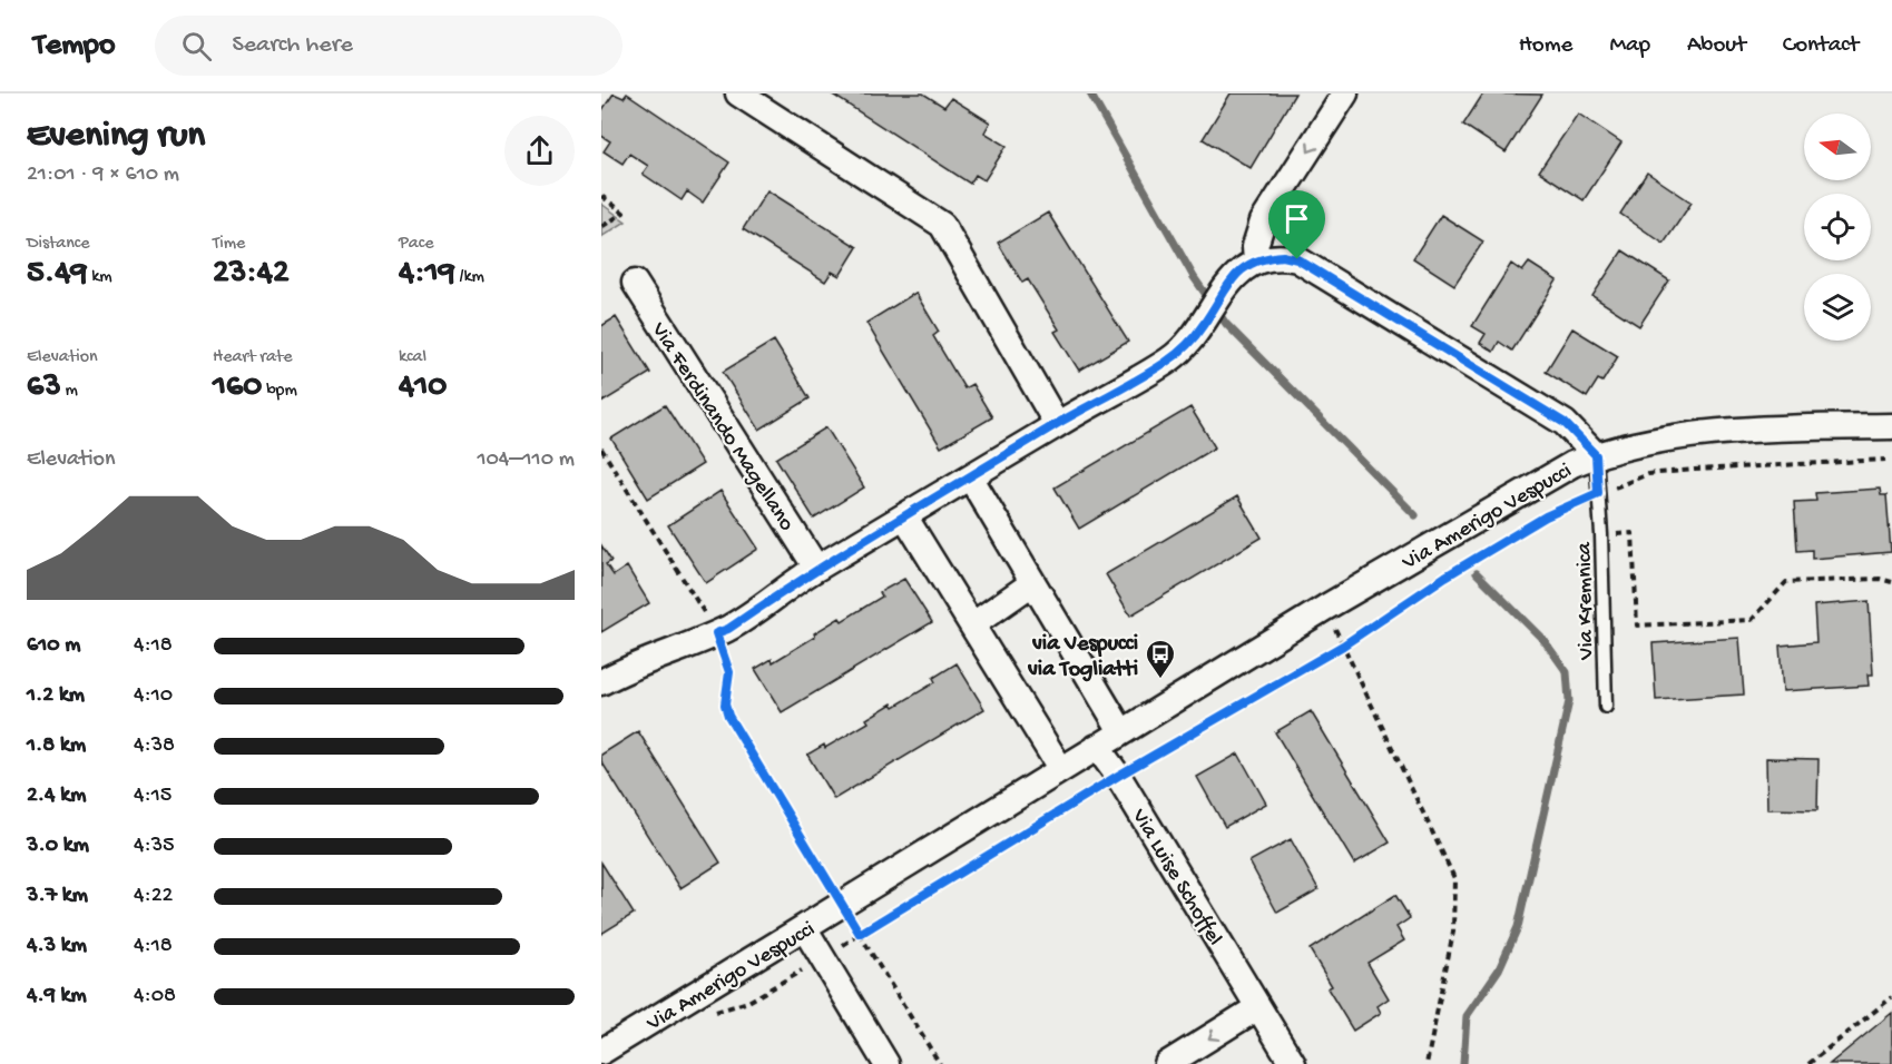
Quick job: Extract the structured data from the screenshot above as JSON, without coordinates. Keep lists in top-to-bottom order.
{
  "streets": {
    "street": ["Via Ferdinando Magellano", "Via Amerigo Vespucci", "Via Luise Schoffel"],
    "lane": ["Via Kremnica"]
  },
  "crossings": [
    ["Via Amerigo Vespucci", "Via Kremnica"],
    ["Via Amerigo Vespucci", "Via Luise Schoffel"]
  ],
  "places": {
    "bus stop": ["via Vespucci via Togliatti"]
  },
  "north": "left",
  "page": {
    "header": "Tempo",
    "search": "Search here",
    "nav": [
      "Home",
      "Map",
      "About",
      "Contact"
    ],
    "heading": ["Evening run", "21:01 · 9 × 610 m"],
    "stats": [
      ["Distance", "5.49 km"],
      ["Time", "23:42"],
      ["Pace", "4:19 /km"],
      ["Elevation", "63 m"],
      ["Heart rate", "160 bpm"],
      ["kcal", "410"]
    ],
    "chart": ["Elevation", "104–110 m"],
    "list": [
      {
        "name": "610 m",
        "note": "4:18"
      },
      {
        "name": "1.2 km",
        "note": "4:10"
      },
      {
        "name": "1.8 km",
        "note": "4:38"
      },
      {
        "name": "2.4 km",
        "note": "4:15"
      },
      {
        "name": "3.0 km",
        "note": "4:35"
      },
      {
        "name": "3.7 km",
        "note": "4:22"
      },
      {
        "name": "4.3 km",
        "note": "4:18"
      },
      {
        "name": "4.9 km",
        "note": "4:08"
      }
    ]
  }
}
